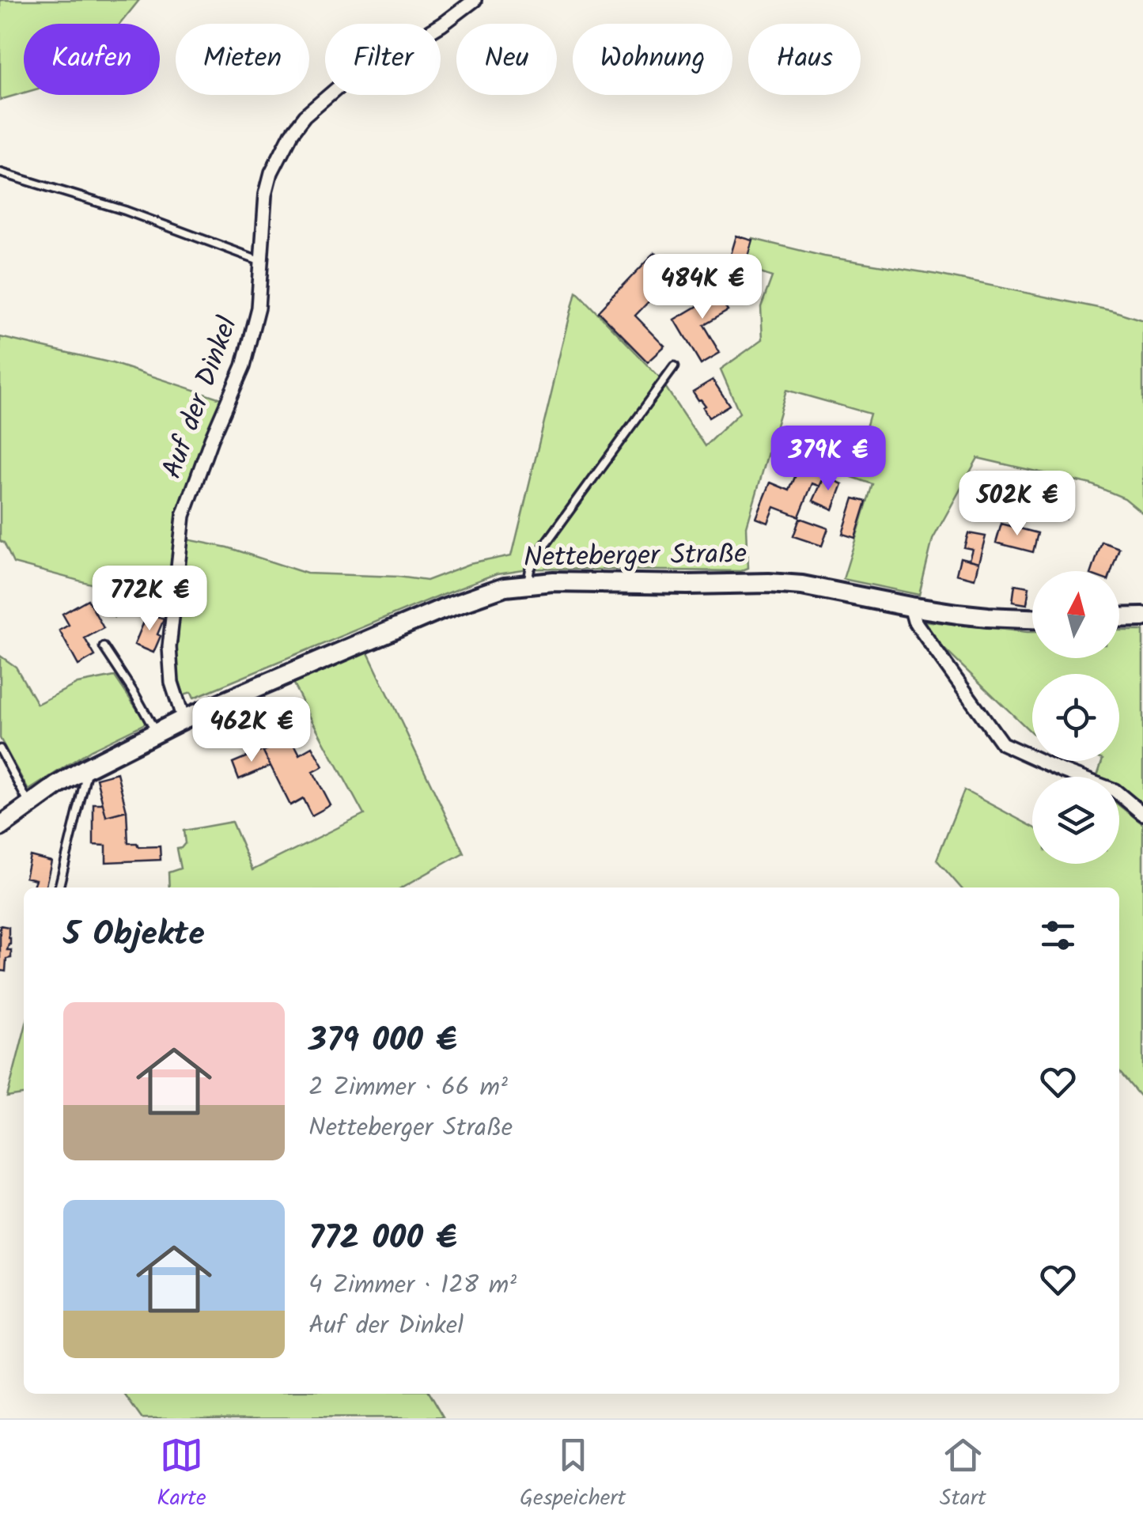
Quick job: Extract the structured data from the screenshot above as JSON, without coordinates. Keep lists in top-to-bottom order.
{
  "streets": {
    "street": ["Auf der Dinkel", "Netteberger Straße"]
  },
  "crossings": [
    ["Auf der Dinkel", "Netteberger Straße"]
  ],
  "north": "top",
  "page": {
    "chip": [
      "Kaufen",
      "Mieten",
      "Filter",
      "Neu",
      "Wohnung",
      "Haus"
    ],
    "price": [
      "484K €",
      "379K €",
      "502K €",
      "772K €",
      "462K €"
    ],
    "heading": "5 Objekte",
    "list": [
      {
        "name": "379 000 €",
        "note": "2 Zimmer · 66 m² · Netteberger Straße"
      },
      {
        "name": "772 000 €",
        "note": "4 Zimmer · 128 m² · Auf der Dinkel"
      }
    ],
    "tabs": ["Karte", "Gespeichert", "Start"]
  }
}
